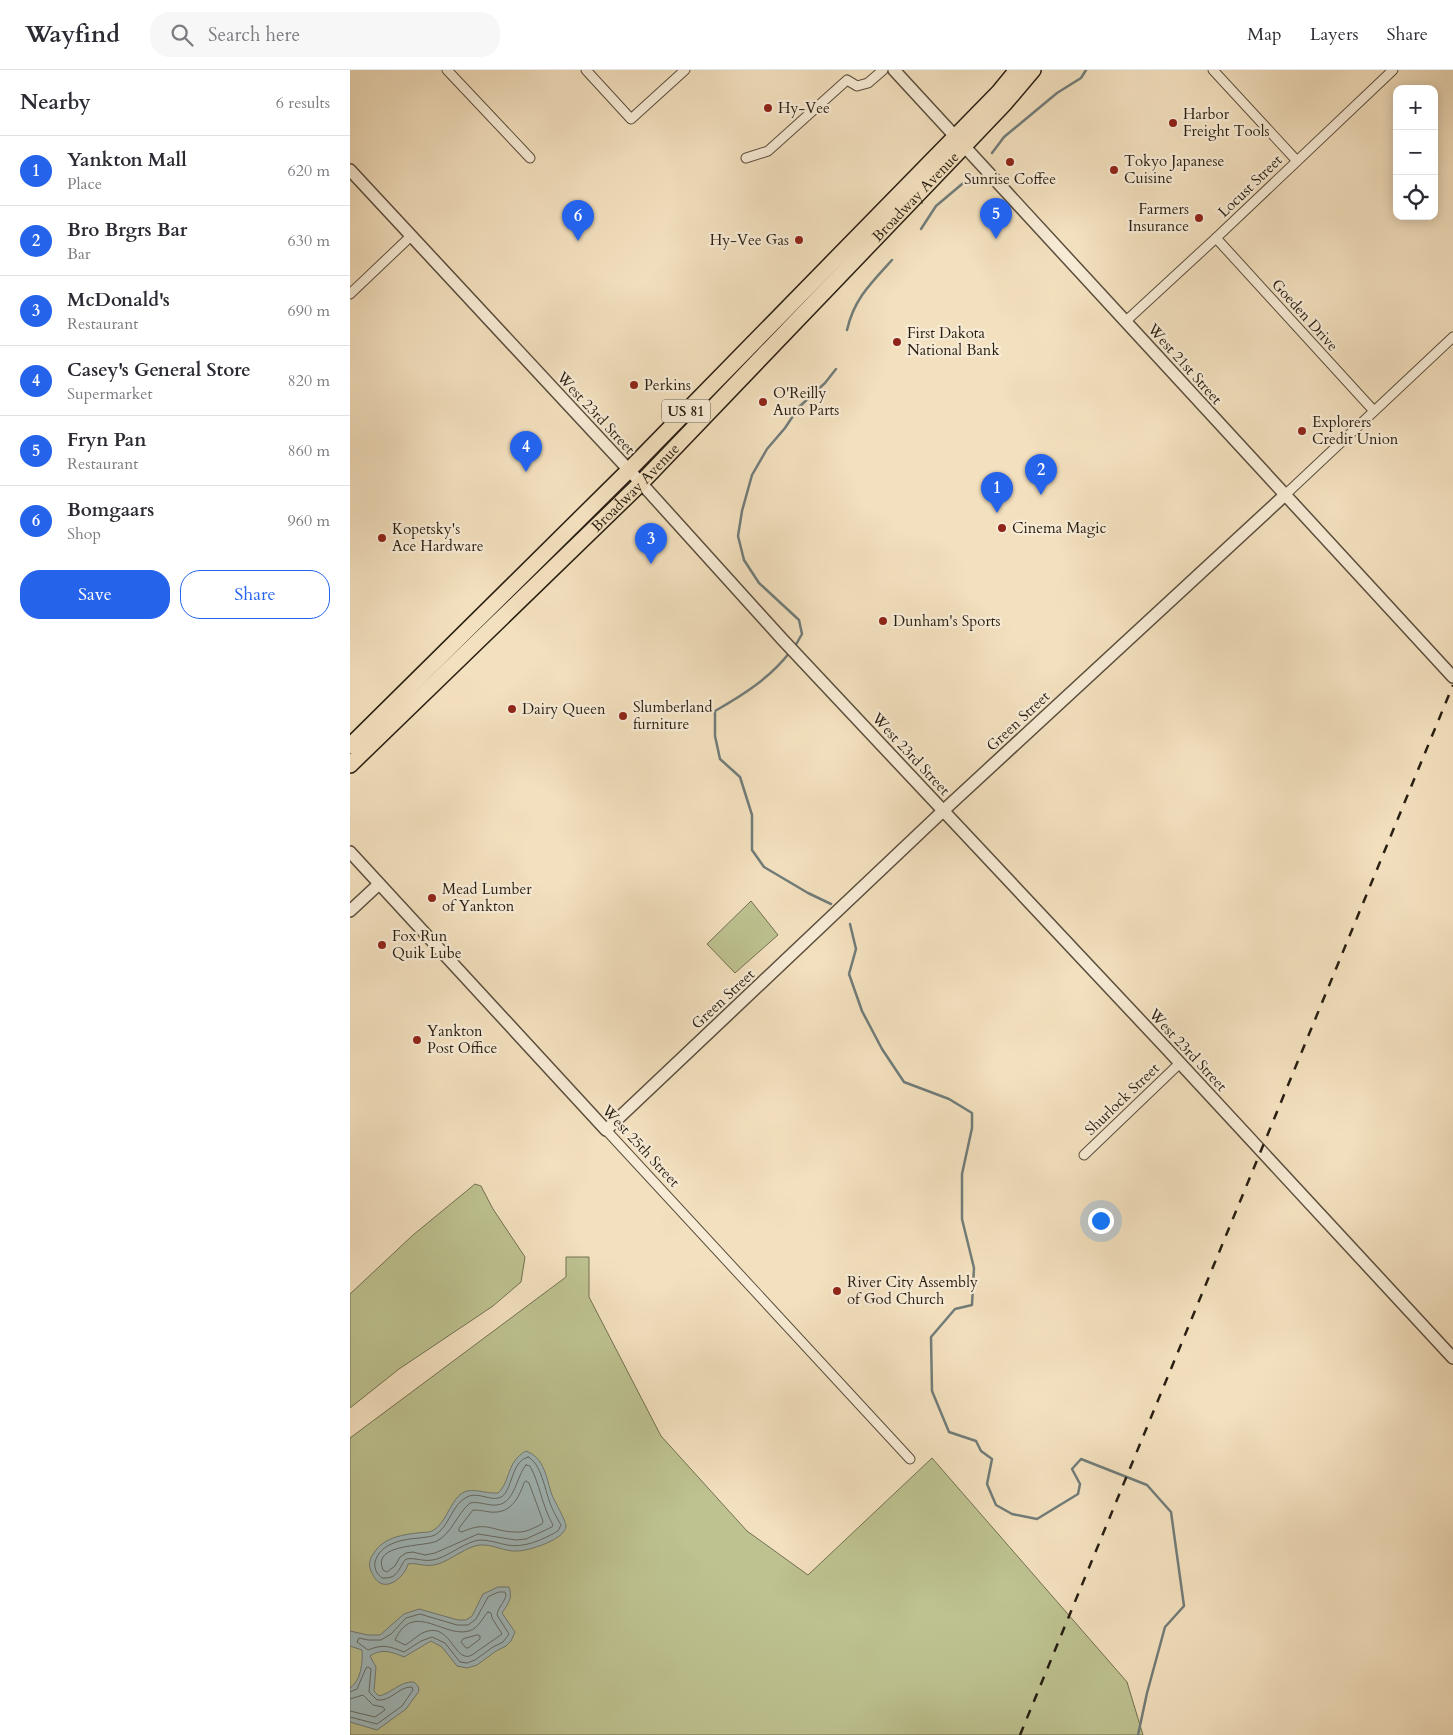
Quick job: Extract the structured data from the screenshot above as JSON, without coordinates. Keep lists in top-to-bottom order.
{
  "streets": {
    "highway": ["Broadway Avenue", "US 81"],
    "street": [
      "Locust Street",
      "Goeden Drive",
      "West 21st Street",
      "West 23rd Street",
      "Green Street",
      "Shurlock Street",
      "West 25th Street"
    ]
  },
  "crossings": [
    ["Locust Street", "Goeden Drive"],
    ["Locust Street", "West 21st Street"],
    ["Broadway Avenue", "West 21st Street"],
    ["Broadway Avenue", "West 23rd Street"],
    ["Goeden Drive", "Green Street"],
    ["West 21st Street", "Green Street"],
    ["West 23rd Street", "Green Street"],
    ["West 23rd Street", "Shurlock Street"],
    ["Green Street", "West 25th Street"]
  ],
  "places": [
    "Hy-Vee",
    "Harbor Freight Tools",
    "Sunrise Coffee",
    "Tokyo Japanese Cuisine",
    "Farmers Insurance",
    "Hy-Vee Gas",
    "First Dakota National Bank",
    "Perkins",
    "O'Reilly Auto Parts",
    "Explorers Credit Union",
    "Cinema Magic",
    "Kopetsky's Ace Hardware",
    "Dunham's Sports",
    "Dairy Queen",
    "Slumberland furniture",
    "Mead Lumber of Yankton",
    "Fox Run Quik Lube",
    "Yankton Post Office",
    "River City Assembly of God Church"
  ],
  "page": {
    "header": "Wayfind",
    "search": "Search here",
    "nav": ["Map", "Layers", "Share"],
    "heading": ["Nearby", "6 results"],
    "map_buttons": ["+", "−"],
    "list": [
      {
        "mark": "1",
        "name": "Yankton Mall",
        "note": "Place",
        "value": "620 m"
      },
      {
        "mark": "2",
        "name": "Bro Brgrs Bar",
        "note": "Bar",
        "value": "630 m"
      },
      {
        "mark": "3",
        "name": "McDonald's",
        "note": "Restaurant",
        "value": "690 m"
      },
      {
        "mark": "4",
        "name": "Casey's General Store",
        "note": "Supermarket",
        "value": "820 m"
      },
      {
        "mark": "5",
        "name": "Fryn Pan",
        "note": "Restaurant",
        "value": "860 m"
      },
      {
        "mark": "6",
        "name": "Bomgaars",
        "note": "Shop",
        "value": "960 m"
      }
    ],
    "pins": [
      "5",
      "6",
      "4",
      "2",
      "1",
      "3"
    ],
    "buttons": ["Save", "Share"]
  }
}
